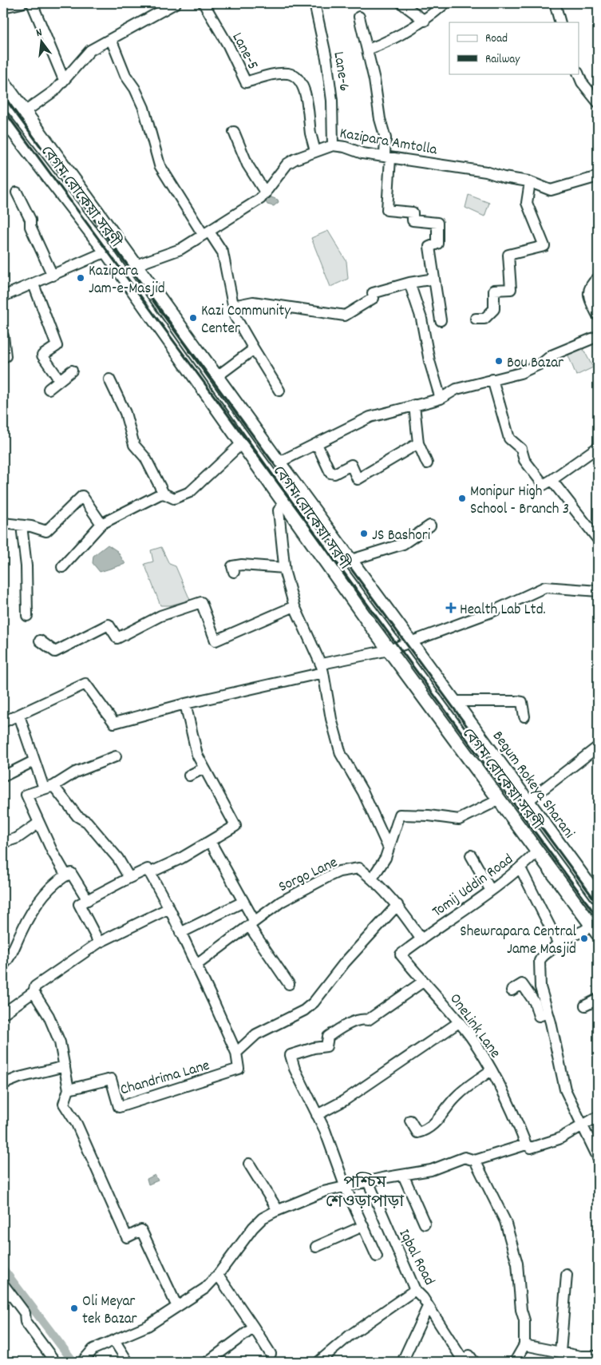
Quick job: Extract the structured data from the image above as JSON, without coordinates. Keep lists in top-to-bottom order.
{
  "streets": {
    "main road": ["বেগম রোকেয়া সরণী", "Begum Rokeya Sharani"],
    "street": [
      "Lane-5",
      "Lane-6",
      "Kazipara Amtolla",
      "Sorgo Lane",
      "Tomij Uddin Road",
      "OneLink Lane",
      "Chandrima Lane",
      "Iqbal Road"
    ]
  },
  "crossings": [
    ["Lane-5", "Kazipara Amtolla"],
    ["Lane-6", "Kazipara Amtolla"],
    ["Kazipara Amtolla", "বেগম রোকেয়া সরণী"],
    ["বেগম রোকেয়া সরণী", "Begum Rokeya Sharani"],
    ["বেগম রোকেয়া সরণী", "Tomij Uddin Road"],
    ["Sorgo Lane", "Tomij Uddin Road"],
    ["Sorgo Lane", "OneLink Lane"],
    ["Tomij Uddin Road", "OneLink Lane"]
  ],
  "districts": ["পশ্চিম শেওড়াপাড়া"],
  "places": {
    "other": [
      "Kazipara Jam-e-Masjid",
      "Kazi Community Center",
      "Bou Bazar",
      "Monipur High School - Branch 3",
      "JS Bashori",
      "Shewrapara Central Jame Masjid",
      "Oli Meyar tek Bazar"
    ],
    "health": ["Health Lab Ltd."]
  },
  "legend": ["Road", "Railway"],
  "north": "top"
}
